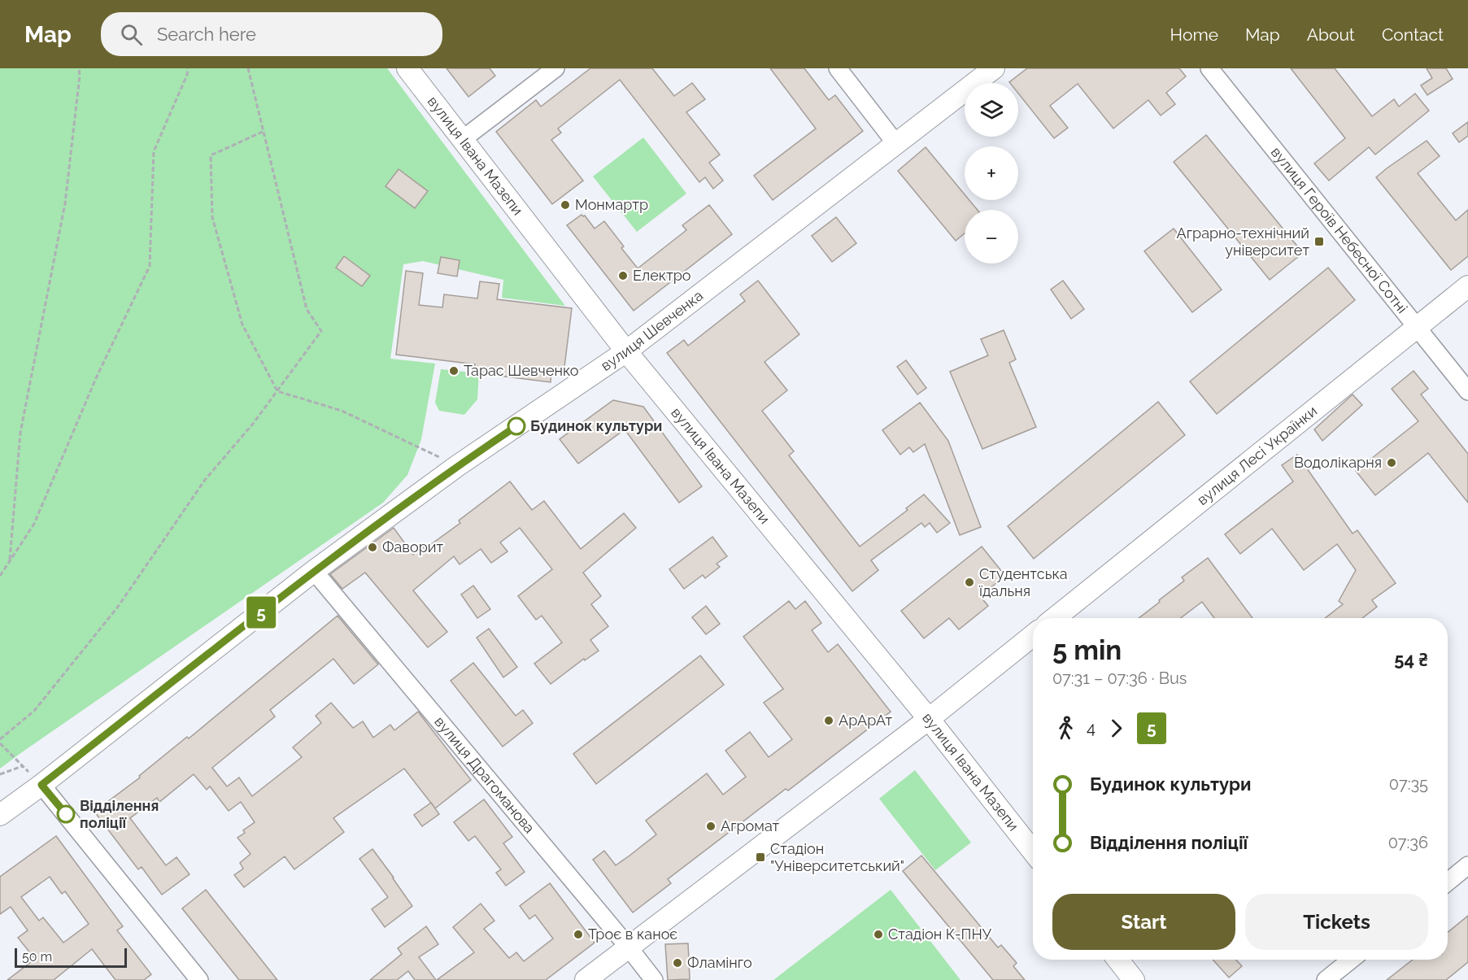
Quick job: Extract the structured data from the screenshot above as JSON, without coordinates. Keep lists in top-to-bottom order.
{
  "streets": {
    "street": [
      "вулиця Івана Мазепи",
      "вулиця Героїв Небесної Сотні",
      "вулиця Шевченка",
      "вулиця Лесі Українки",
      "вулиця Драгоманова"
    ]
  },
  "crossings": [
    ["вулиця Івана Мазепи", "вулиця Шевченка"],
    ["вулиця Героїв Небесної Сотні", "вулиця Лесі Українки"],
    ["вулиця Шевченка", "вулиця Драгоманова"]
  ],
  "places": {
    "other": [
      "Монмартр",
      "Електро",
      "Тарас Шевченко",
      "Будинок культури",
      "Водолікарня",
      "Фаворит",
      "Студентська їдальня",
      "АрАрАт",
      "Відділення поліції",
      "Агромат",
      "Троє в каноє",
      "Стадіон К-ПНУ",
      "Фламінго"
    ],
    "transit": ["Аграрно-технічний університет", "Стадіон \"Університетський\""]
  },
  "lines": ["bus line 5"],
  "scale_bar": "50 m",
  "page": {
    "header": "Map",
    "search": "Search here",
    "nav": [
      "Home",
      "Map",
      "About",
      "Contact"
    ],
    "on_map": "5",
    "map_buttons": ["+", "−"],
    "heading": ["5 min", "07:31 – 07:36 · Bus", "54 ₴"],
    "legs": ["4", "5"],
    "list": [
      {
        "name": "Будинок культури",
        "value": "07:35"
      },
      {
        "name": "Відділення поліції",
        "value": "07:36"
      }
    ],
    "buttons": ["Start", "Tickets"],
    "scale": "50 m"
  }
}
